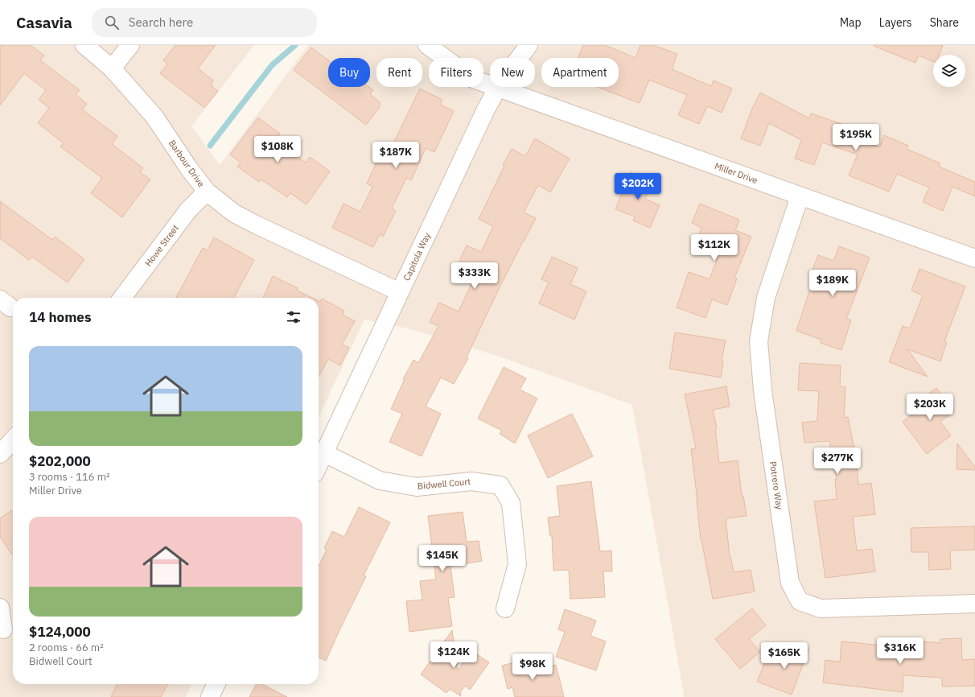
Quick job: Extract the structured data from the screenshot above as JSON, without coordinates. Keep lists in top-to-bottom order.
{
  "streets": {
    "street": [
      "Barbour Drive",
      "Miller Drive",
      "Howe Street",
      "Capitola Way",
      "Bidwell Court",
      "Potrero Way"
    ]
  },
  "crossings": [
    ["Barbour Drive", "Howe Street"],
    ["Barbour Drive", "Capitola Way"],
    ["Miller Drive", "Capitola Way"],
    ["Miller Drive", "Potrero Way"],
    ["Capitola Way", "Bidwell Court"]
  ],
  "page": {
    "header": "Casavia",
    "search": "Search here",
    "nav": ["Map", "Layers", "Share"],
    "chip": [
      "Buy",
      "Rent",
      "Filters",
      "New",
      "Apartment"
    ],
    "price": [
      "$195K",
      "$108K",
      "$187K",
      "$202K",
      "$112K",
      "$333K",
      "$189K",
      "$203K",
      "$277K",
      "$145K",
      "$316K",
      "$124K",
      "$165K",
      "$98K"
    ],
    "heading": "14 homes",
    "list": [
      {
        "name": "$202,000",
        "note": "3 rooms · 116 m² · Miller Drive"
      },
      {
        "name": "$124,000",
        "note": "2 rooms · 66 m² · Bidwell Court"
      }
    ]
  }
}
